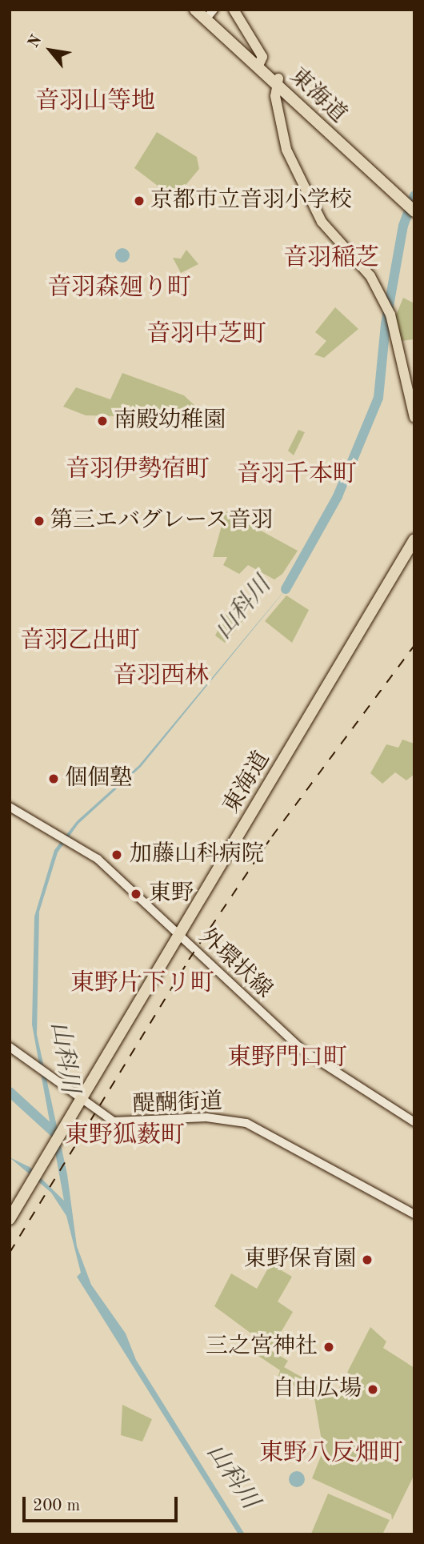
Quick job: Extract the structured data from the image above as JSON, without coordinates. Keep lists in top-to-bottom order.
{
  "streets": {
    "highway": ["東海道"],
    "street": ["外環状線", "醍醐街道"]
  },
  "crossings": [
    ["東海道", "外環状線"],
    ["東海道", "醍醐街道"]
  ],
  "districts": [
    "音羽山等地",
    "音羽稲芝",
    "音羽森廻り町",
    "音羽中芝町",
    "音羽伊勢宿町",
    "音羽千本町",
    "音羽乙出町",
    "音羽西林",
    "東野片下リ町",
    "東野門口町",
    "東野狐薮町",
    "東野八反畑町"
  ],
  "water": ["山科川"],
  "places": [
    "京都市立音羽小学校",
    "南殿幼稚園",
    "第三エバグレース音羽",
    "個個塾",
    "加藤山科病院",
    "東野",
    "東野保育園",
    "三之宮神社",
    "自由広場"
  ],
  "scale_bar": "200 m",
  "north": "top left"
}
